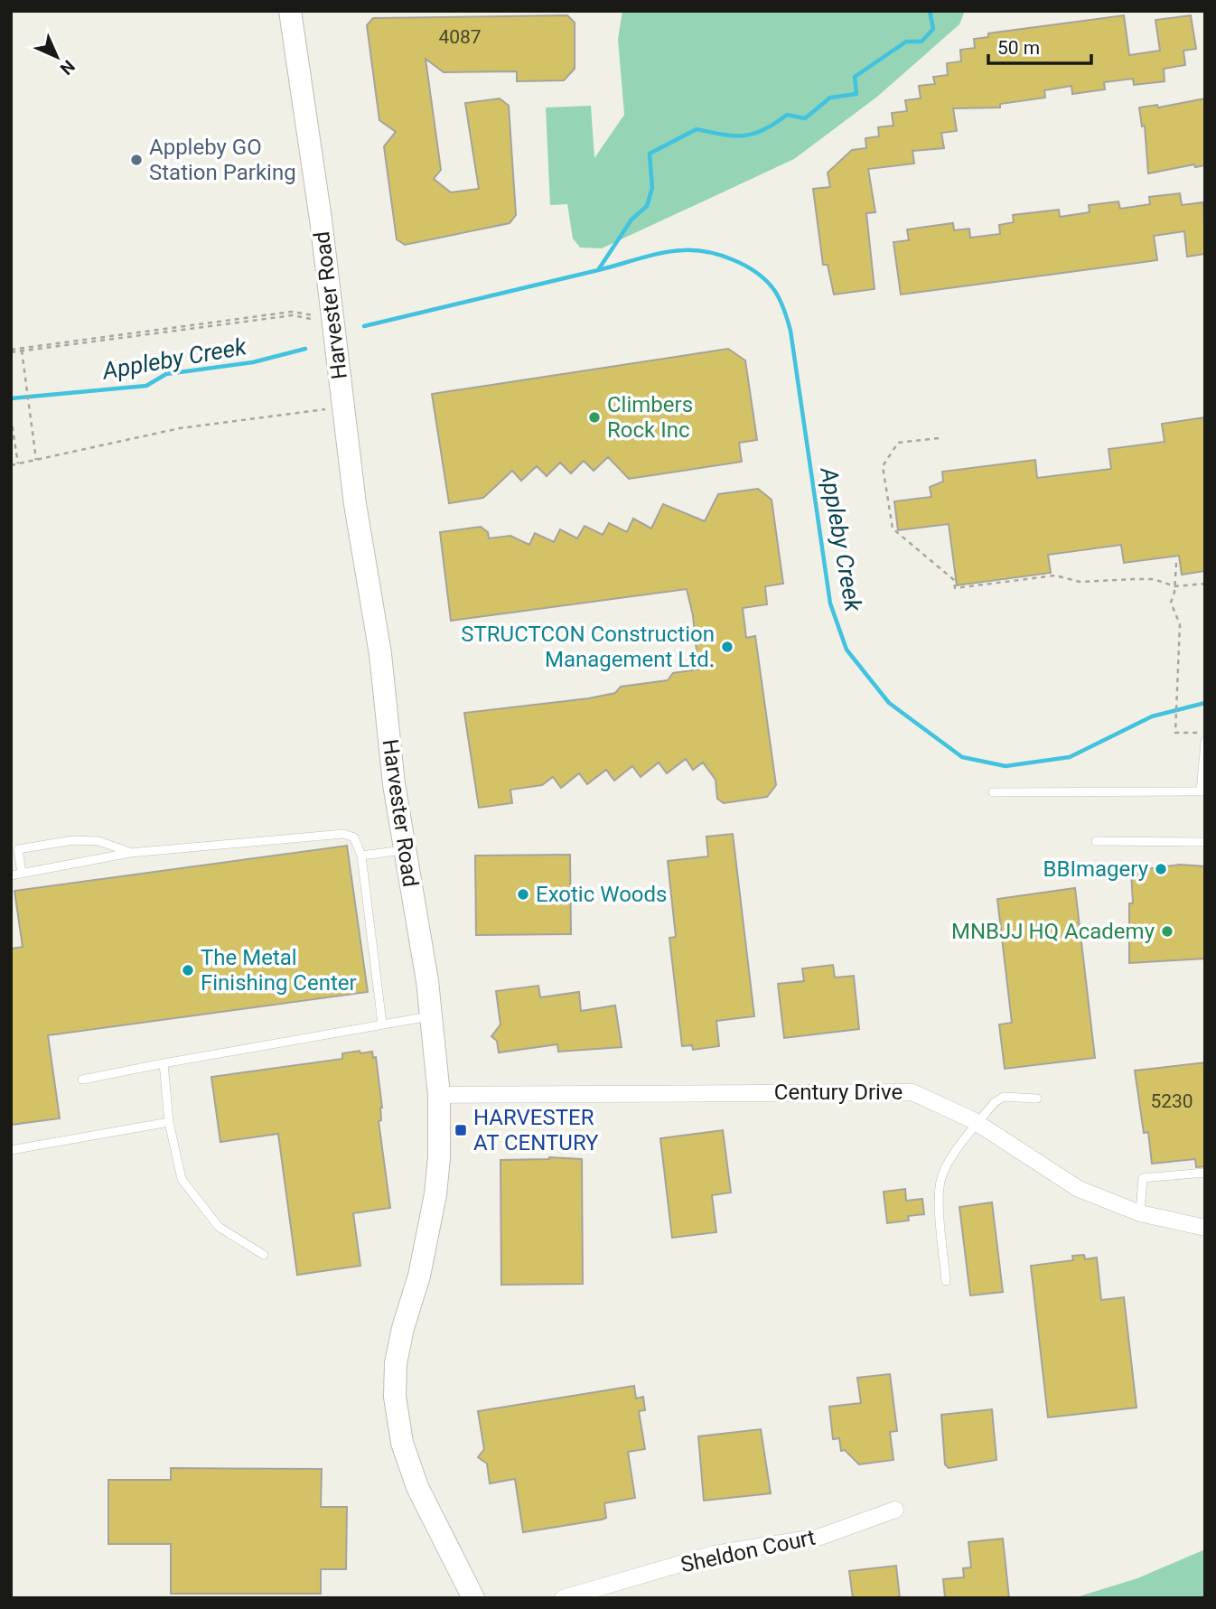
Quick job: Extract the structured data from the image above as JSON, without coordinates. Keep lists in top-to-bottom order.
{
  "streets": {
    "main road": ["Harvester Road"],
    "street": ["Century Drive", "Sheldon Court"]
  },
  "crossings": [
    ["Harvester Road", "Century Drive"]
  ],
  "water": ["Appleby Creek"],
  "places": {
    "other": [
      "Appleby GO Station Parking",
      "Climbers Rock Inc",
      "STRUCTCON Construction Management Ltd.",
      "BBImagery",
      "Exotic Woods",
      "MNBJJ HQ Academy",
      "The Metal Finishing Center"
    ],
    "transit": ["HARVESTER AT CENTURY"]
  },
  "house_numbers": ["4087", "5230"],
  "scale_bar": "50 m",
  "north": "bottom right"
}
